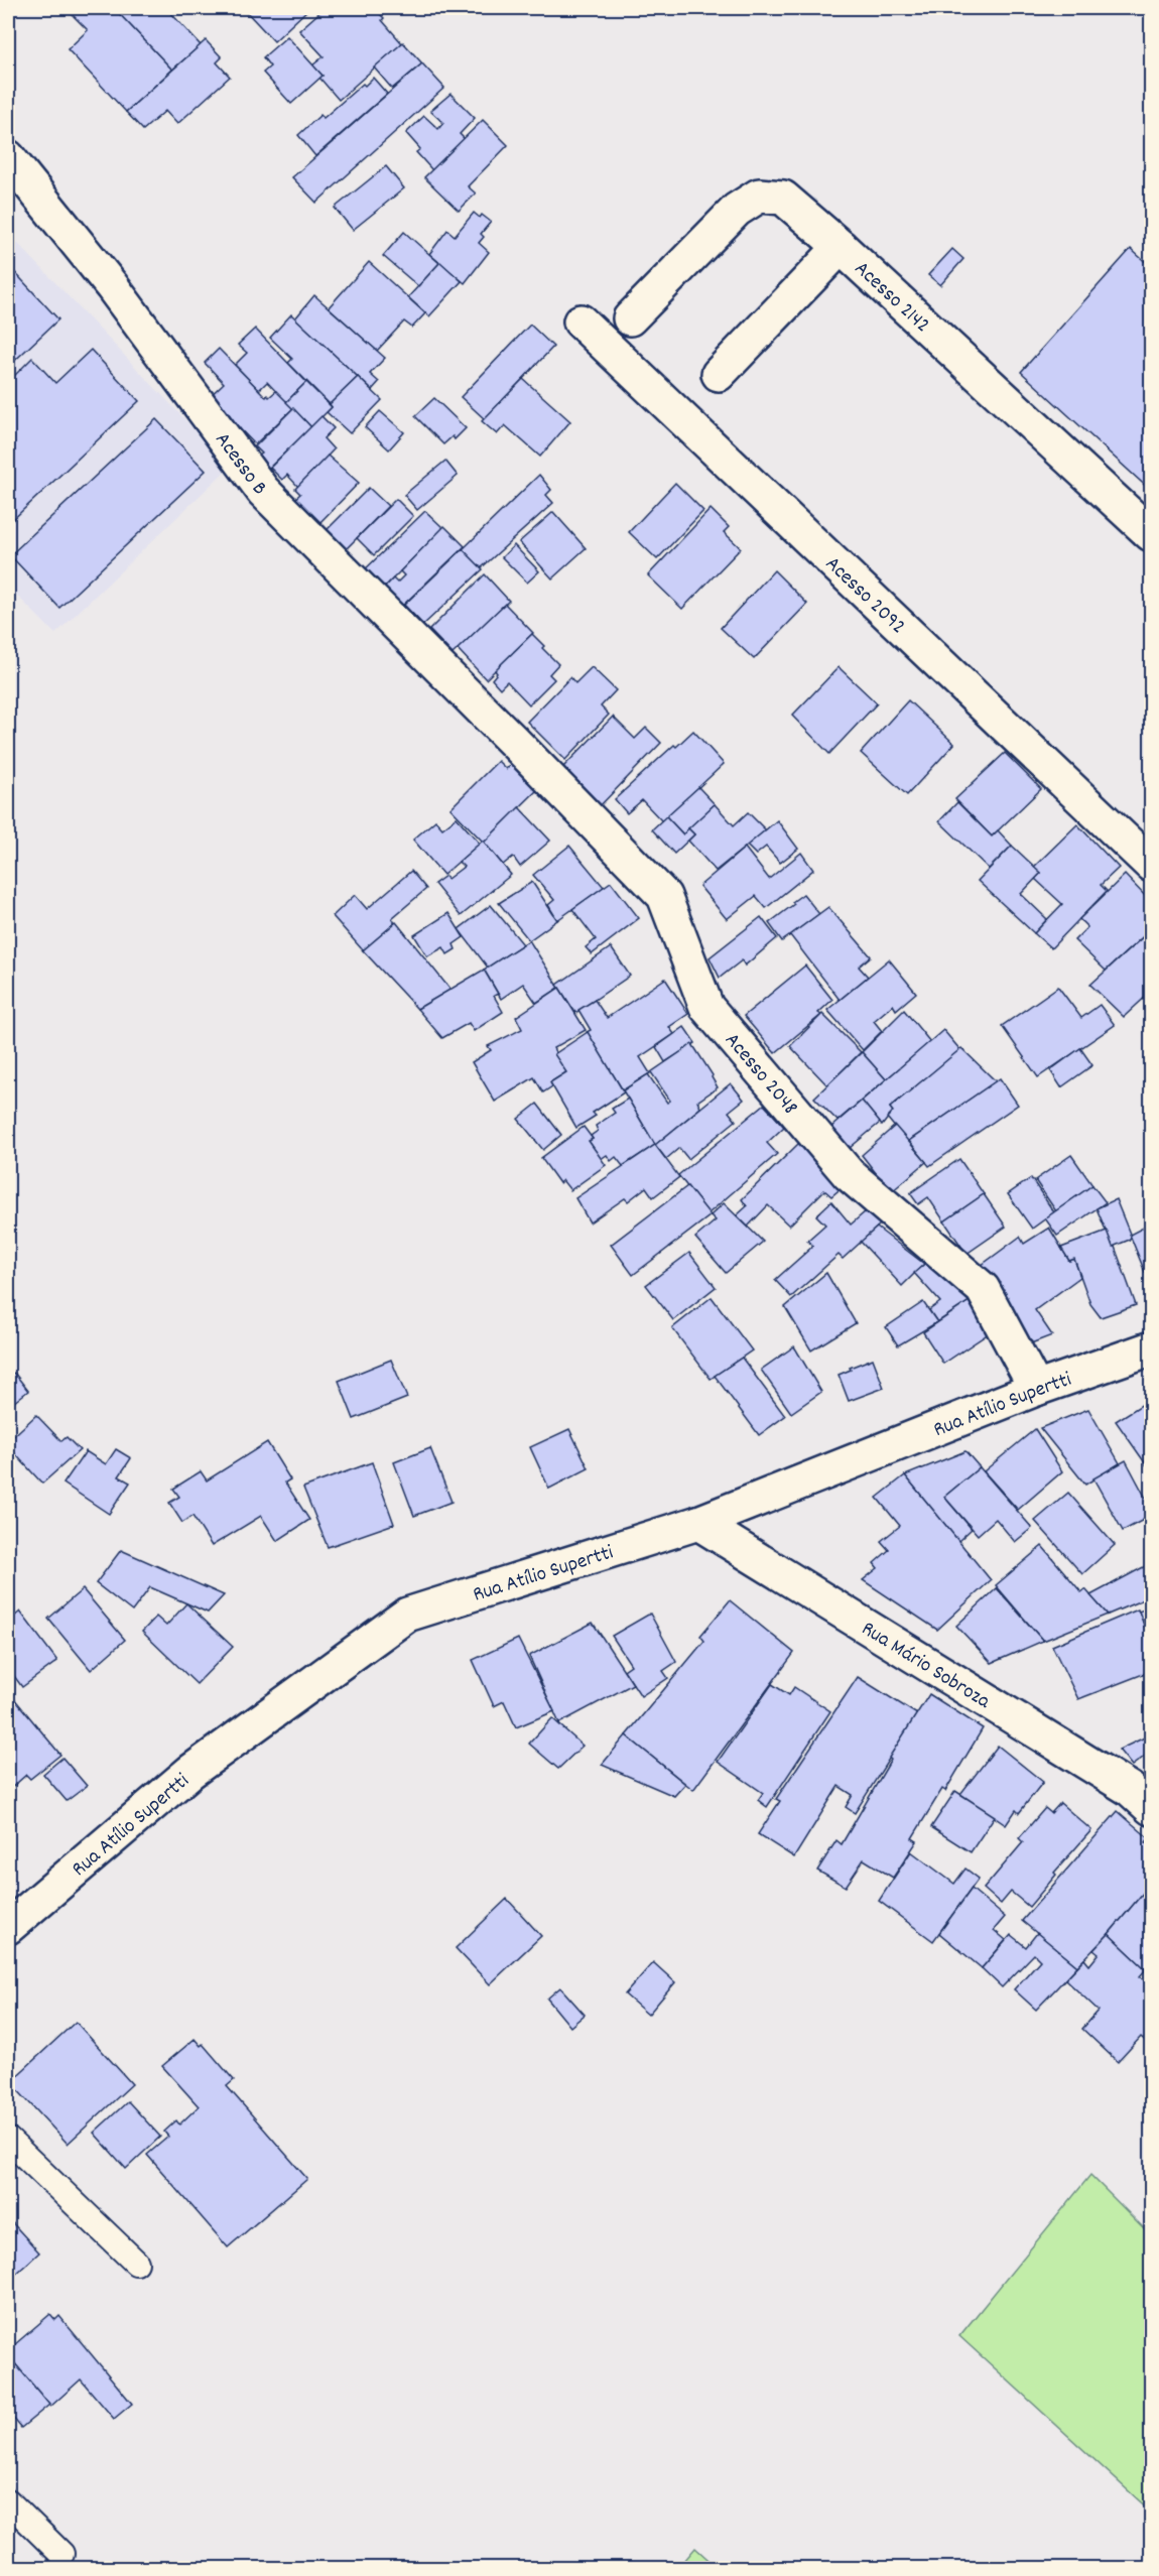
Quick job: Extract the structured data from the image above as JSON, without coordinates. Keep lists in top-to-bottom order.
{
  "streets": {
    "street": [
      "Acesso 2142",
      "Acesso B",
      "Acesso 2092",
      "Acesso 2048",
      "Rua Atílio Supertti",
      "Rua Mário Sobroza"
    ]
  },
  "crossings": [
    ["Acesso B", "Acesso 2048"],
    ["Acesso 2048", "Rua Atílio Supertti"],
    ["Rua Atílio Supertti", "Rua Mário Sobroza"]
  ]
}
